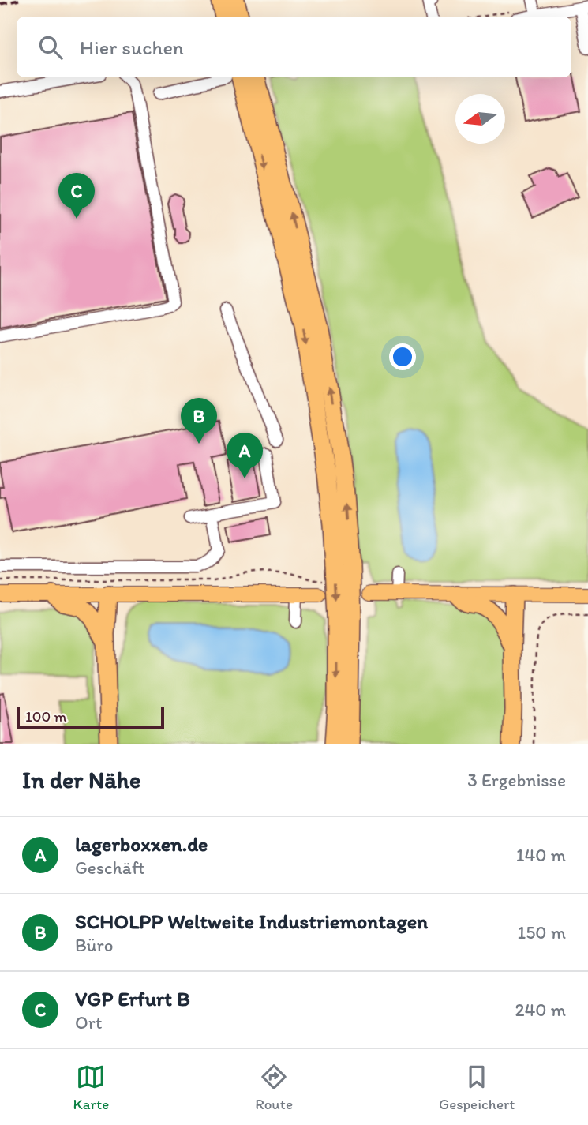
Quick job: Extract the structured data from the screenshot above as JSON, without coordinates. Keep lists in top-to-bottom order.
{
  "scale_bar": "100 m",
  "north": "left",
  "page": {
    "search": "Hier suchen",
    "pins": ["C", "B", "A"],
    "scale": "100 m",
    "heading": ["In der Nähe", "3 Ergebnisse"],
    "list": [
      {
        "mark": "A",
        "name": "lagerboxxen.de",
        "note": "Geschäft",
        "value": "140 m"
      },
      {
        "mark": "B",
        "name": "SCHOLPP Weltweite Industriemontagen",
        "note": "Büro",
        "value": "150 m"
      },
      {
        "mark": "C",
        "name": "VGP Erfurt B",
        "note": "Ort",
        "value": "240 m"
      }
    ],
    "nav": ["Karte", "Route", "Gespeichert"]
  }
}
